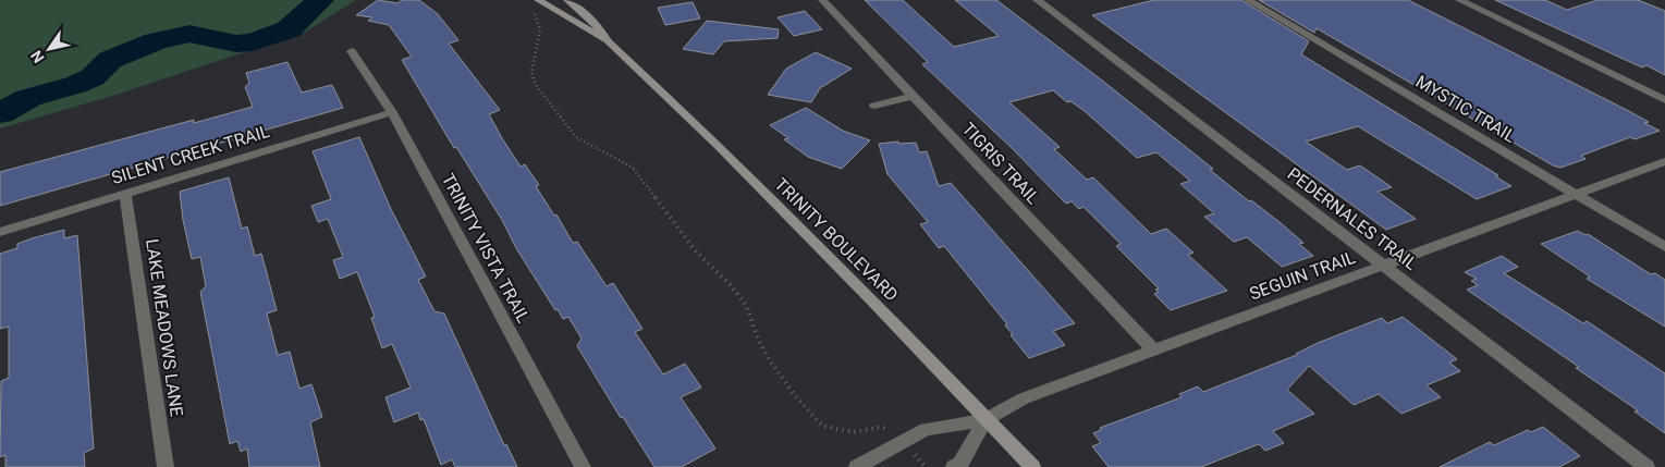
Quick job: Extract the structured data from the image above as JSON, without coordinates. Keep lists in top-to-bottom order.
{
  "streets": {
    "main road": ["TRINITY BOULEVARD"],
    "street": [
      "MYSTIC TRAIL",
      "SILENT CREEK TRAIL",
      "TIGRIS TRAIL",
      "PEDERNALES TRAIL",
      "TRINITY VISTA TRAIL",
      "SEGUIN TRAIL",
      "LAKE MEADOWS LANE"
    ]
  },
  "crossings": [
    ["MYSTIC TRAIL", "SEGUIN TRAIL"],
    ["SILENT CREEK TRAIL", "TRINITY VISTA TRAIL"],
    ["SILENT CREEK TRAIL", "LAKE MEADOWS LANE"],
    ["TIGRIS TRAIL", "SEGUIN TRAIL"],
    ["PEDERNALES TRAIL", "SEGUIN TRAIL"],
    ["TRINITY BOULEVARD", "SEGUIN TRAIL"]
  ],
  "north": "bottom left"
}
